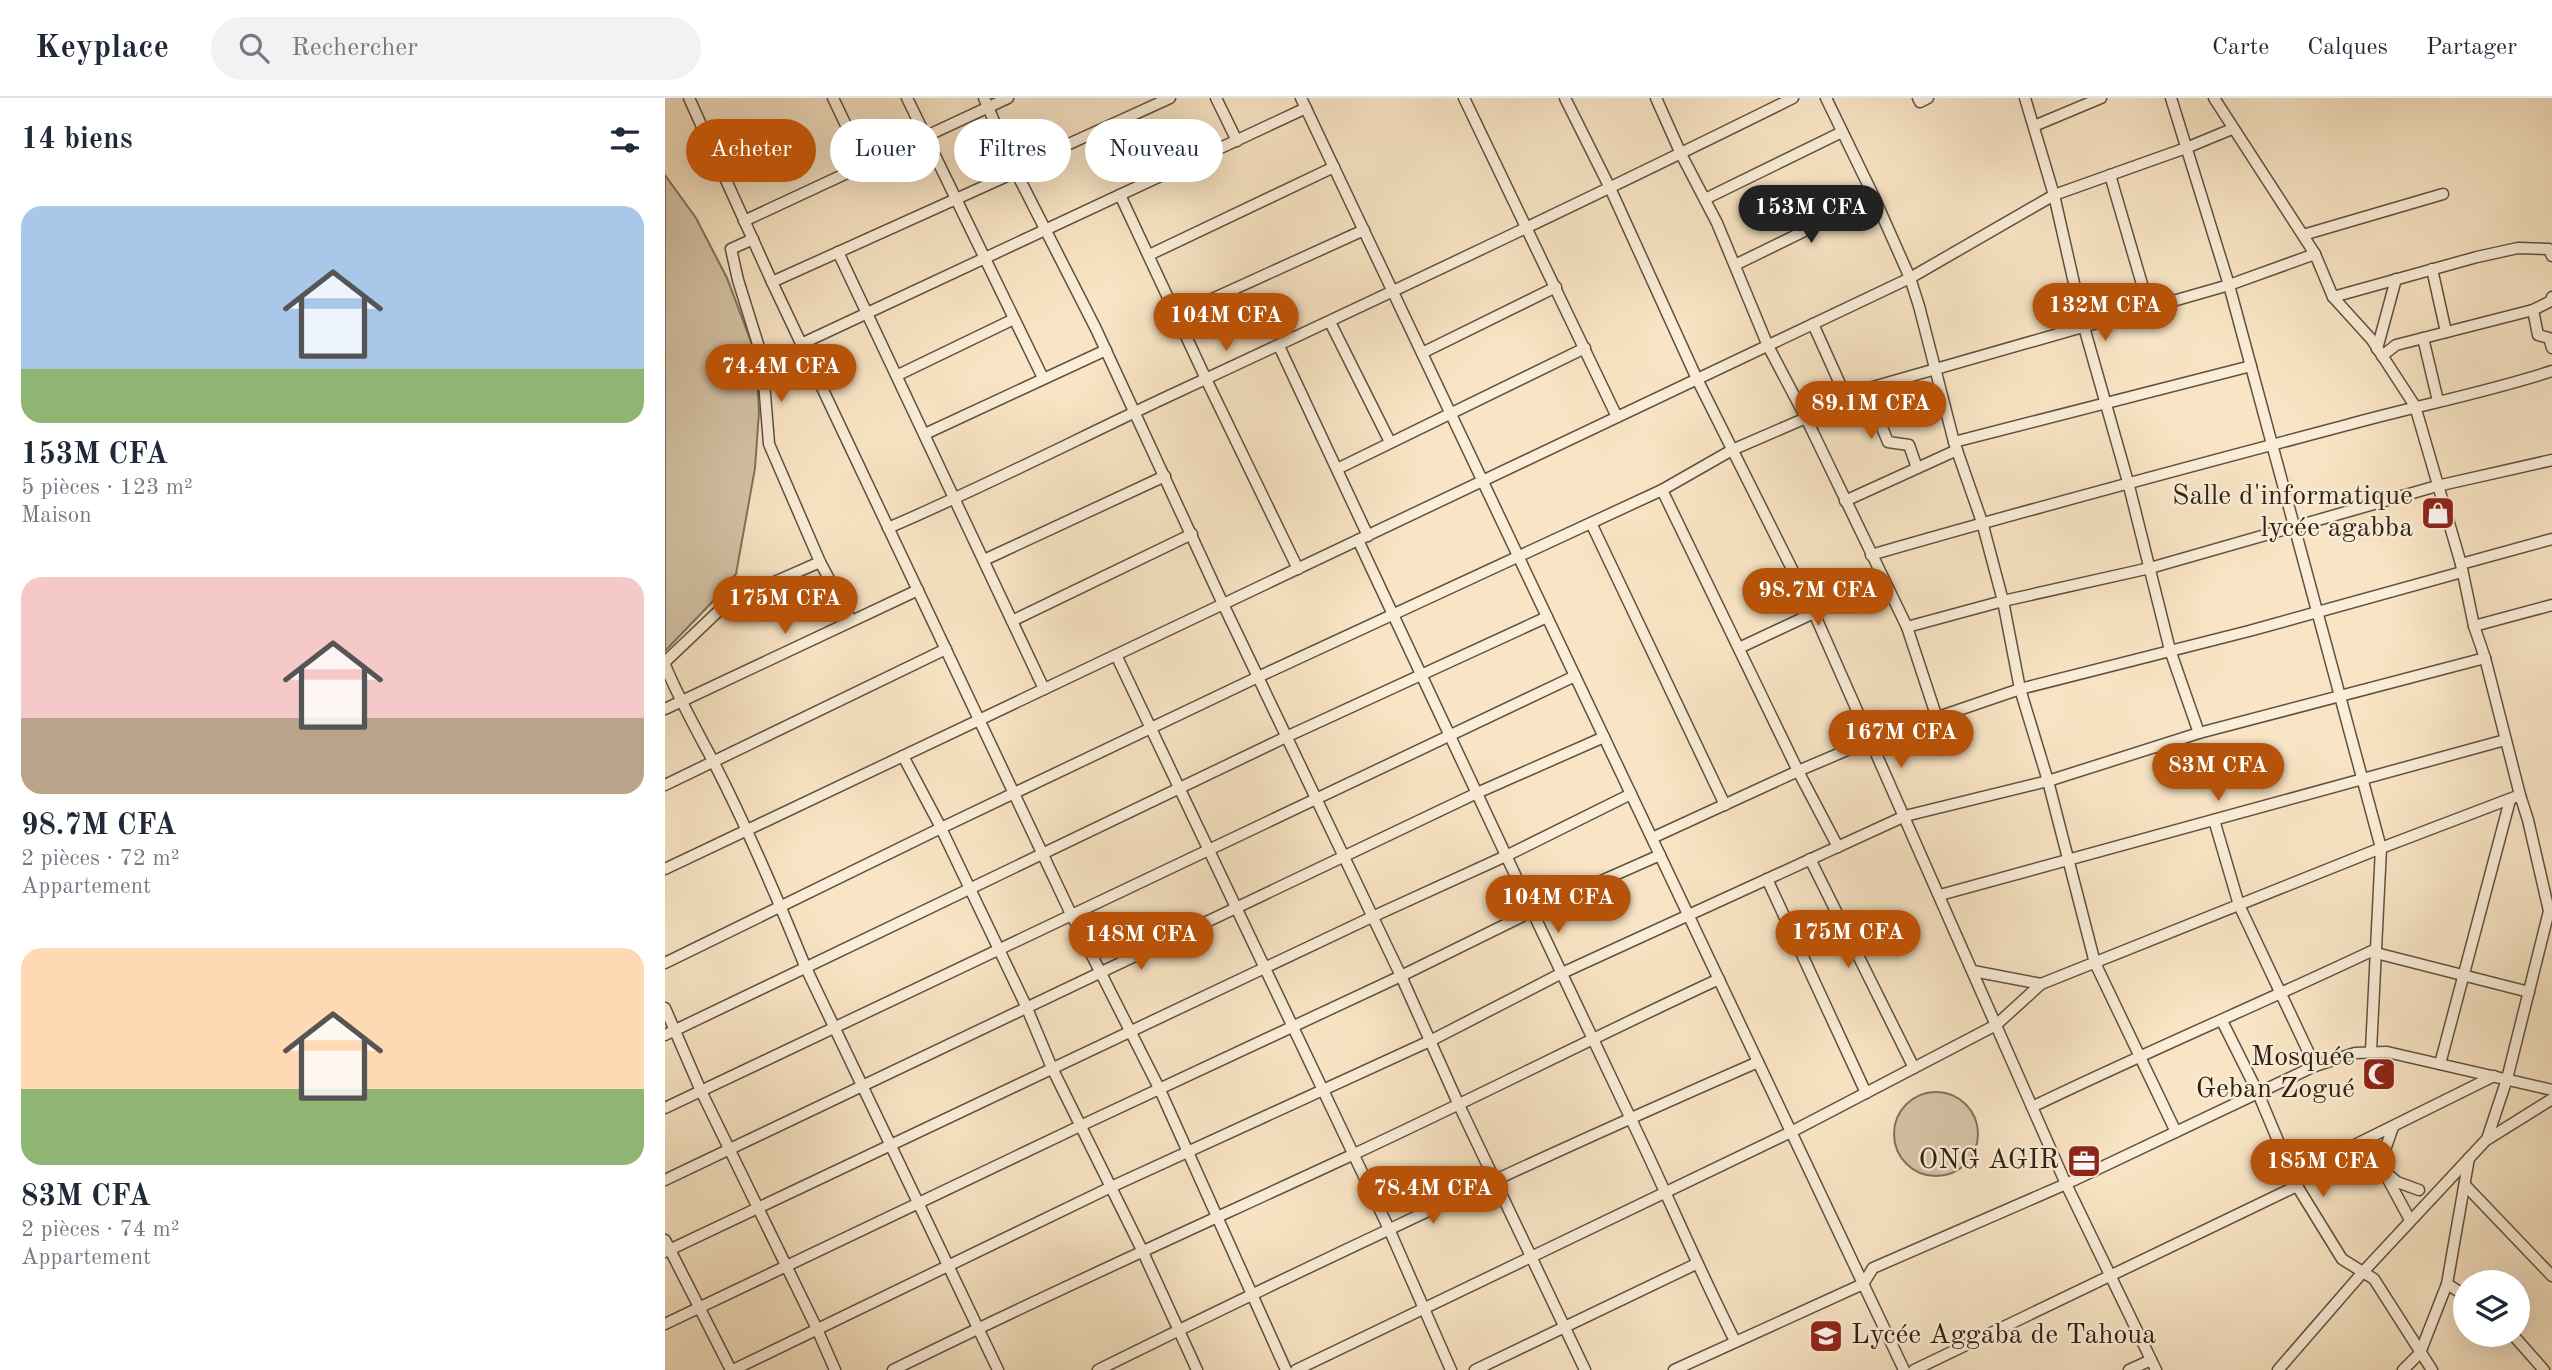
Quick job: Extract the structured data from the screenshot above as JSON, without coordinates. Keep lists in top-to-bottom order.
{
  "places": {
    "shop": ["Salle d'informatique lycée agabba"],
    "mosque": ["Mosquée Geban Zogué"],
    "office": ["ONG AGIR"],
    "school or university": ["Lycée Aggaba de Tahoua"]
  },
  "page": {
    "header": "Keyplace",
    "search": "Rechercher",
    "nav": ["Carte", "Calques", "Partager"],
    "heading": "14 biens",
    "chip": [
      "Acheter",
      "Louer",
      "Filtres",
      "Nouveau"
    ],
    "list": [
      {
        "name": "153M CFA",
        "note": "5 pièces · 123 m² · Maison"
      },
      {
        "name": "98.7M CFA",
        "note": "2 pièces · 72 m² · Appartement"
      },
      {
        "name": "83M CFA",
        "note": "2 pièces · 74 m² · Appartement"
      }
    ],
    "price": [
      "153M CFA",
      "132M CFA",
      "104M CFA",
      "74.4M CFA",
      "89.1M CFA",
      "98.7M CFA",
      "175M CFA",
      "167M CFA",
      "83M CFA",
      "104M CFA",
      "175M CFA",
      "148M CFA",
      "185M CFA",
      "78.4M CFA"
    ]
  }
}
